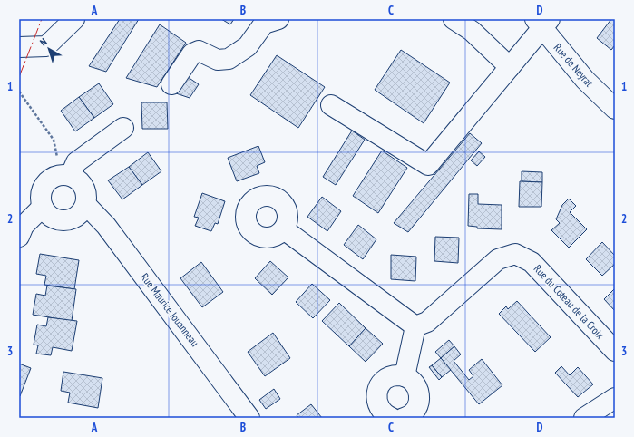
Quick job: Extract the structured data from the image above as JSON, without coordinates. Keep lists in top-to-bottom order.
{
  "streets": {
    "street": ["Rue de Neyrat", "Rue du Coteau de la Croix", "Rue Maurice Jouanneau"]
  },
  "north": "top left",
  "grid": {
    "columns": [
      "A",
      "B",
      "C",
      "D"
    ],
    "rows": ["1", "2", "3"]
  }
}
